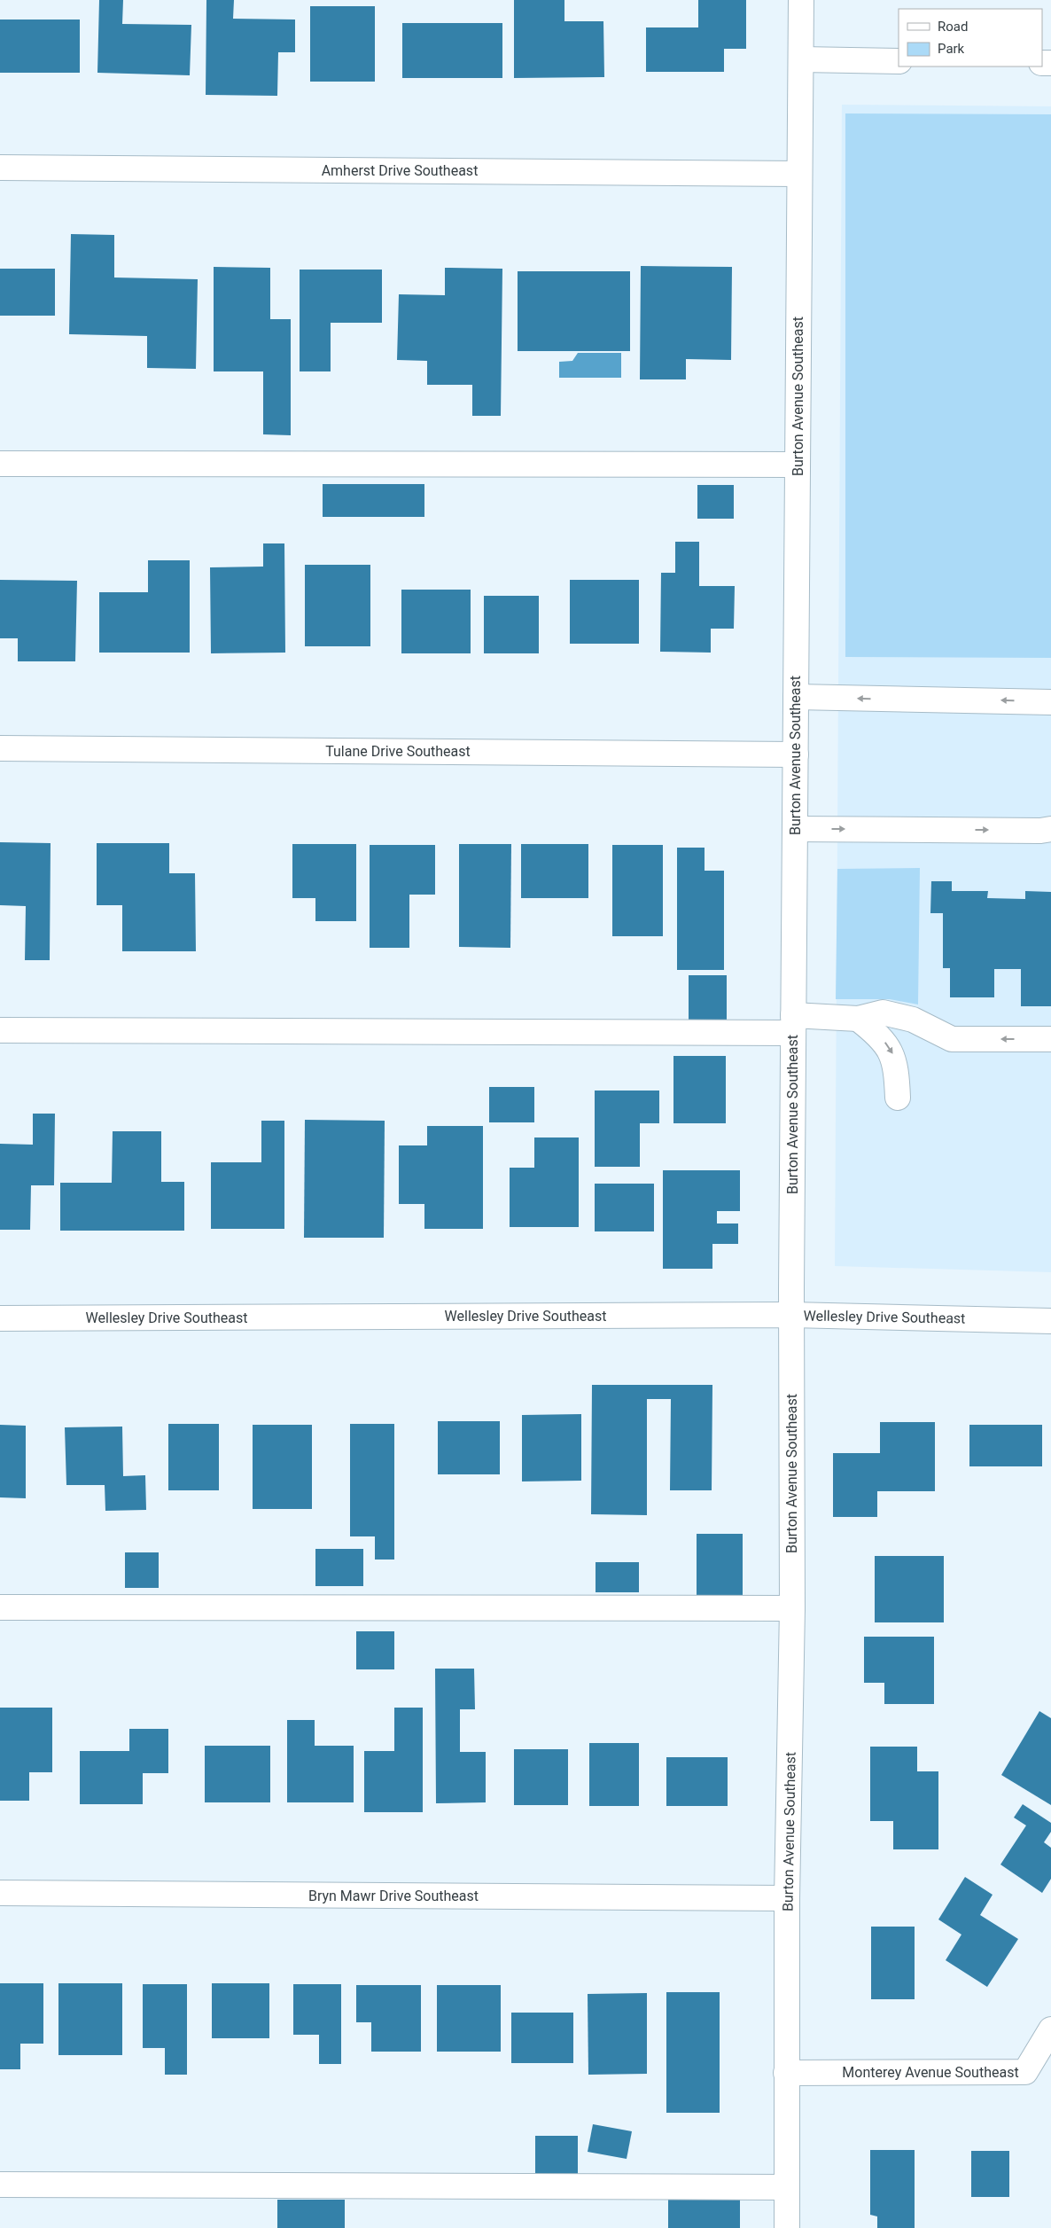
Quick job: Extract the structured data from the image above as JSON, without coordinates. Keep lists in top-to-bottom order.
{
  "streets": {
    "street": [
      "Amherst Drive Southeast",
      "Burton Avenue Southeast",
      "Tulane Drive Southeast",
      "Wellesley Drive Southeast",
      "Bryn Mawr Drive Southeast",
      "Monterey Avenue Southeast"
    ]
  },
  "crossings": [
    ["Amherst Drive Southeast", "Burton Avenue Southeast"],
    ["Burton Avenue Southeast", "Tulane Drive Southeast"],
    ["Burton Avenue Southeast", "Wellesley Drive Southeast"],
    ["Burton Avenue Southeast", "Bryn Mawr Drive Southeast"],
    ["Burton Avenue Southeast", "Monterey Avenue Southeast"]
  ],
  "legend": ["Road", "Park"]
}
